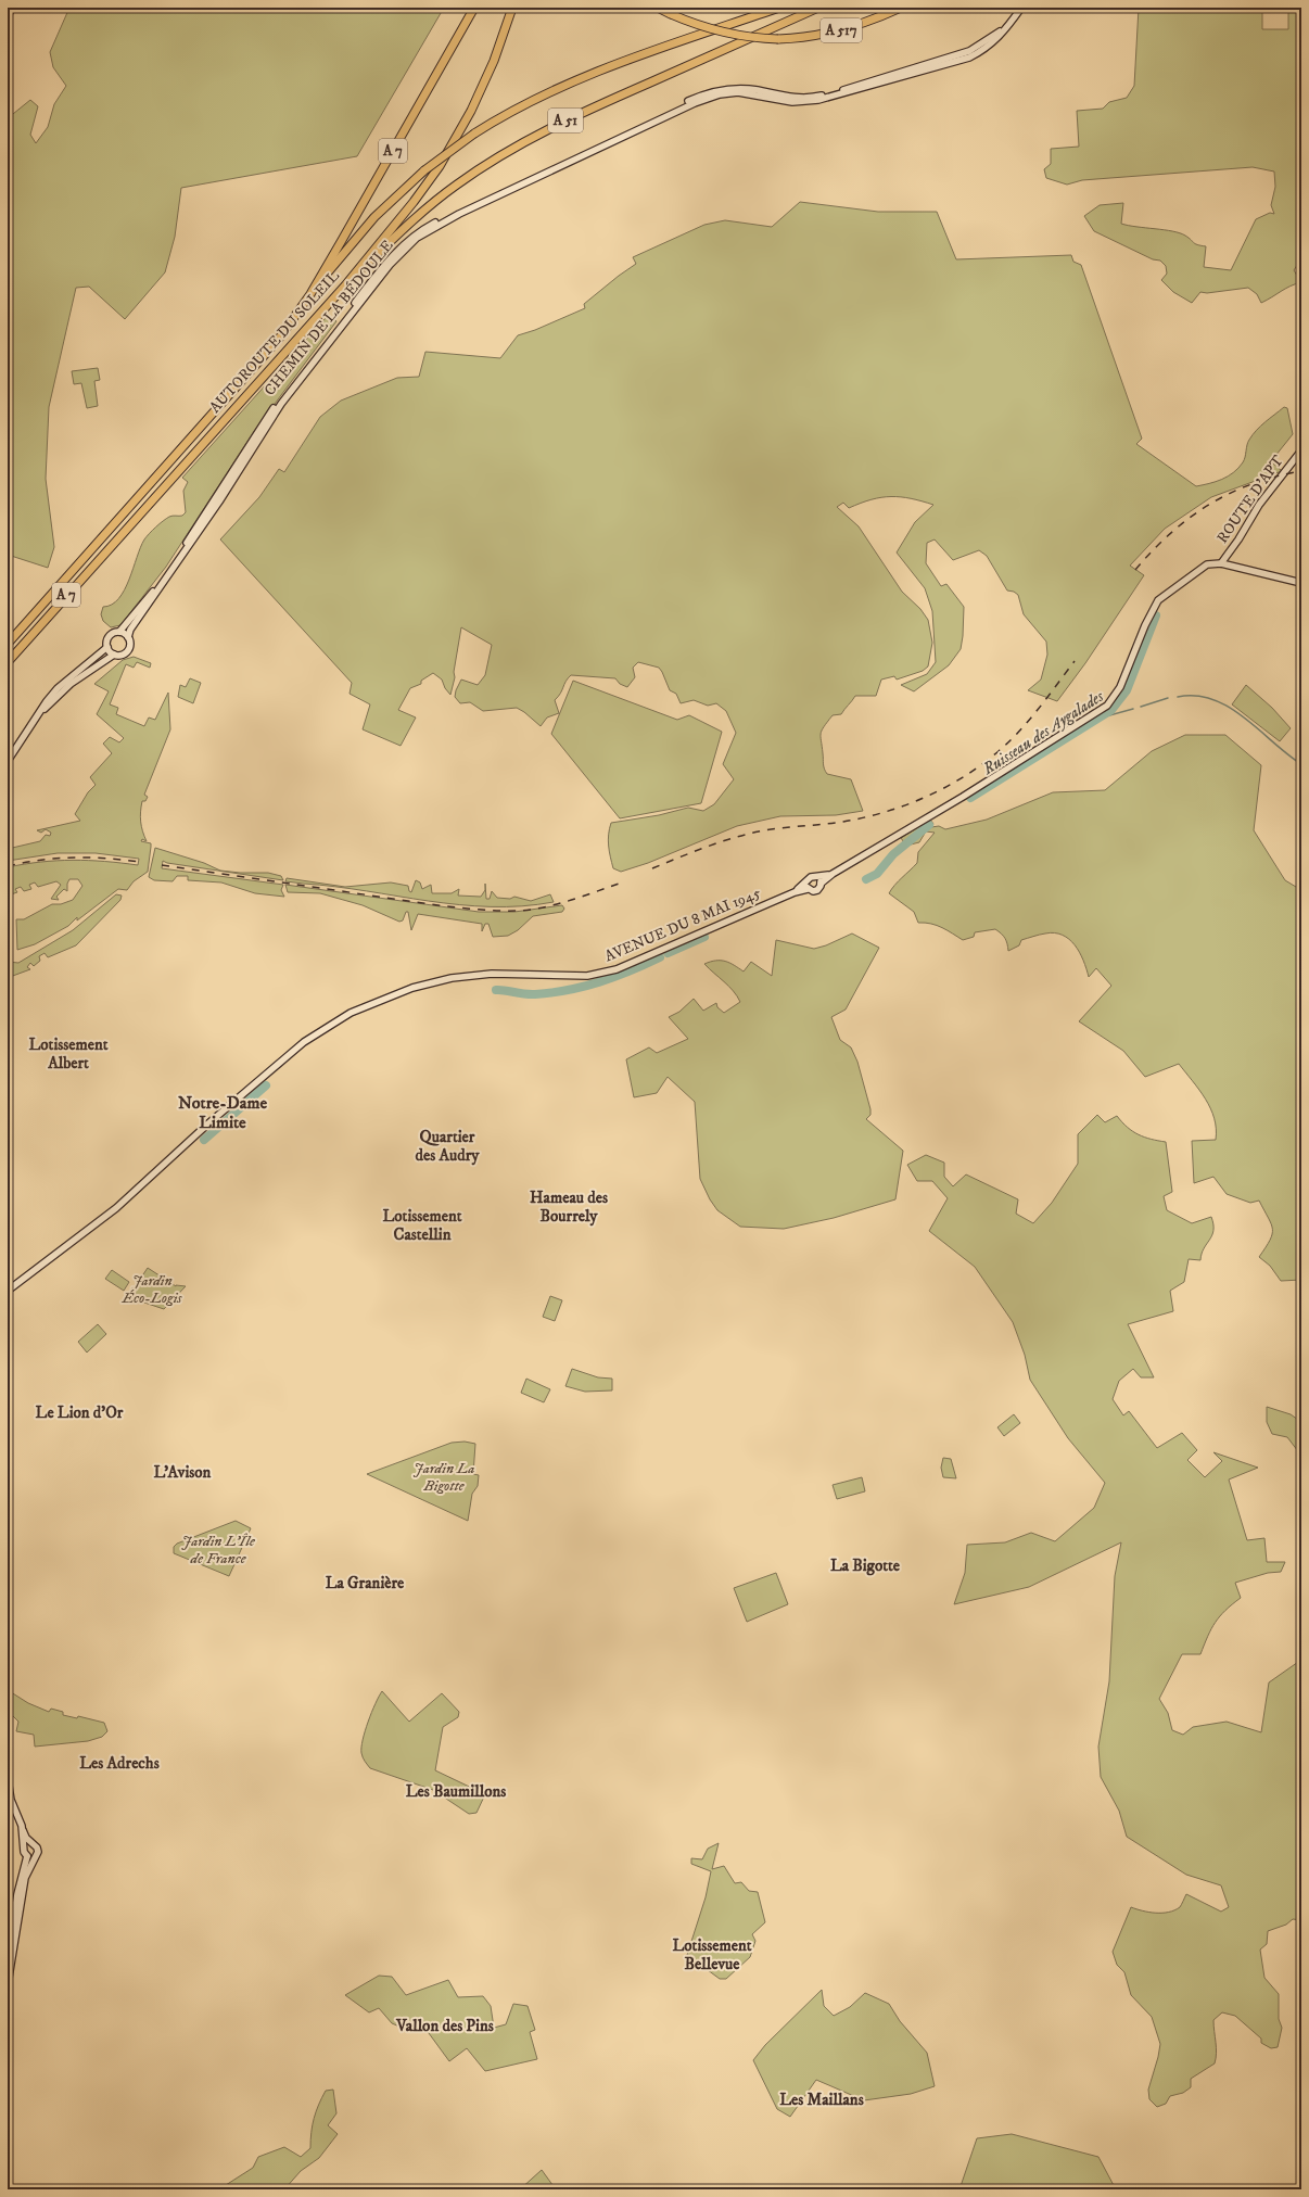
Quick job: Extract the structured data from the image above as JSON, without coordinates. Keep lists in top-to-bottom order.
{
  "streets": {
    "highway": [
      "A 517",
      "A 51",
      "A 7",
      "AUTOROUTE DU SOLEIL"
    ],
    "street": ["CHEMIN DE LA BÉDOULE", "ROUTE D'APT", "AVENUE DU 8 MAI 1945"]
  },
  "crossings": [
    ["A 51", "AUTOROUTE DU SOLEIL"]
  ],
  "districts": [
    "Lotissement Albert",
    "Notre-Dame Limite",
    "Quartier des Audry",
    "Hameau des Bourrely",
    "Lotissement Castellin",
    "Le Lion d'Or",
    "L'Avison",
    "La Bigotte",
    "La Granière",
    "Les Adrechs",
    "Les Baumillons",
    "Lotissement Bellevue",
    "Vallon des Pins",
    "Les Maillans"
  ],
  "water": ["Ruisseau des Aygalades"],
  "parks": ["Jardin Éco-Logis", "Jardin La Bigotte", "Jardin L'Île de France"]
}
